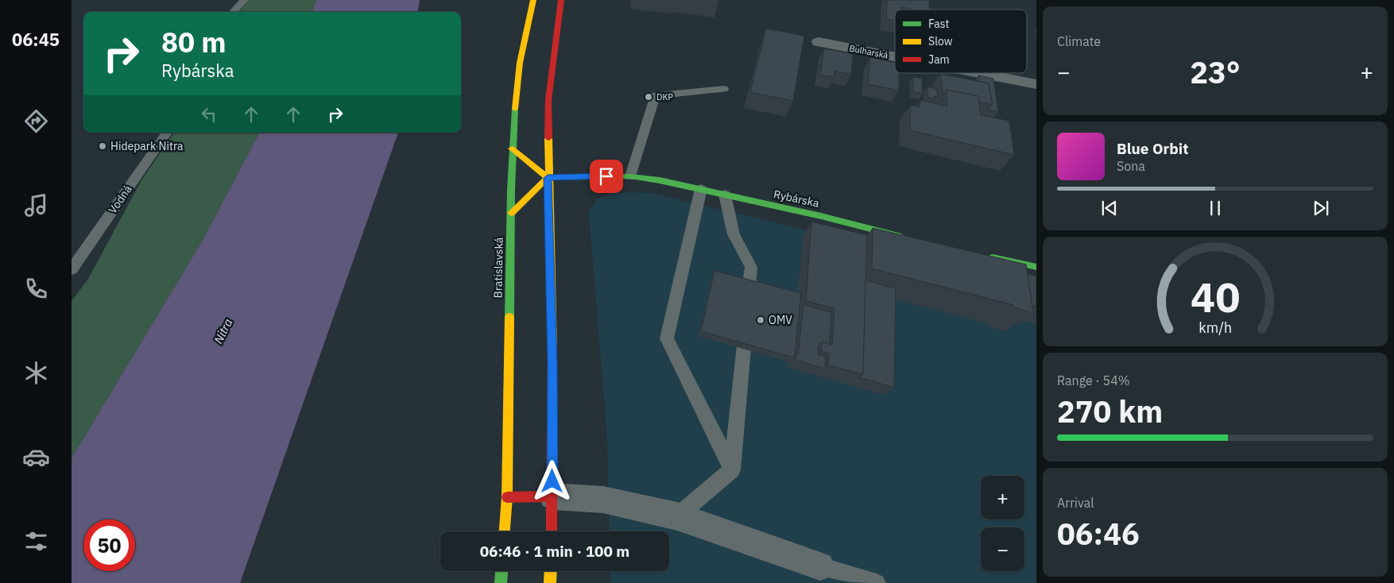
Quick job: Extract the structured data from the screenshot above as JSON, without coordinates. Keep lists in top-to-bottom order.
{
  "streets": {
    "main road": ["Rybárska", "Bratislavská"],
    "street": ["Bulharská"],
    "lane": ["Vodná"]
  },
  "water": ["Nitra"],
  "places": ["DKP", "Hidepark Nitra", "OMV"],
  "legend": ["Fast", "Slow", "Jam"],
  "page": {
    "tabs": "06:45",
    "tile": [
      "Climate",
      ["Range · 54%", "270 km"],
      ["Arrival", "06:46"]
    ],
    "turn": ["80 m", "Rybárska"],
    "heat": ["−", "23°", "+"],
    "song": ["Blue Orbit", "Sona"],
    "map_buttons": ["+", "−"],
    "limit": "50",
    "trip": "06:46 · 1 min · 100 m",
    "gauge": ["40", "km/h"]
  }
}
